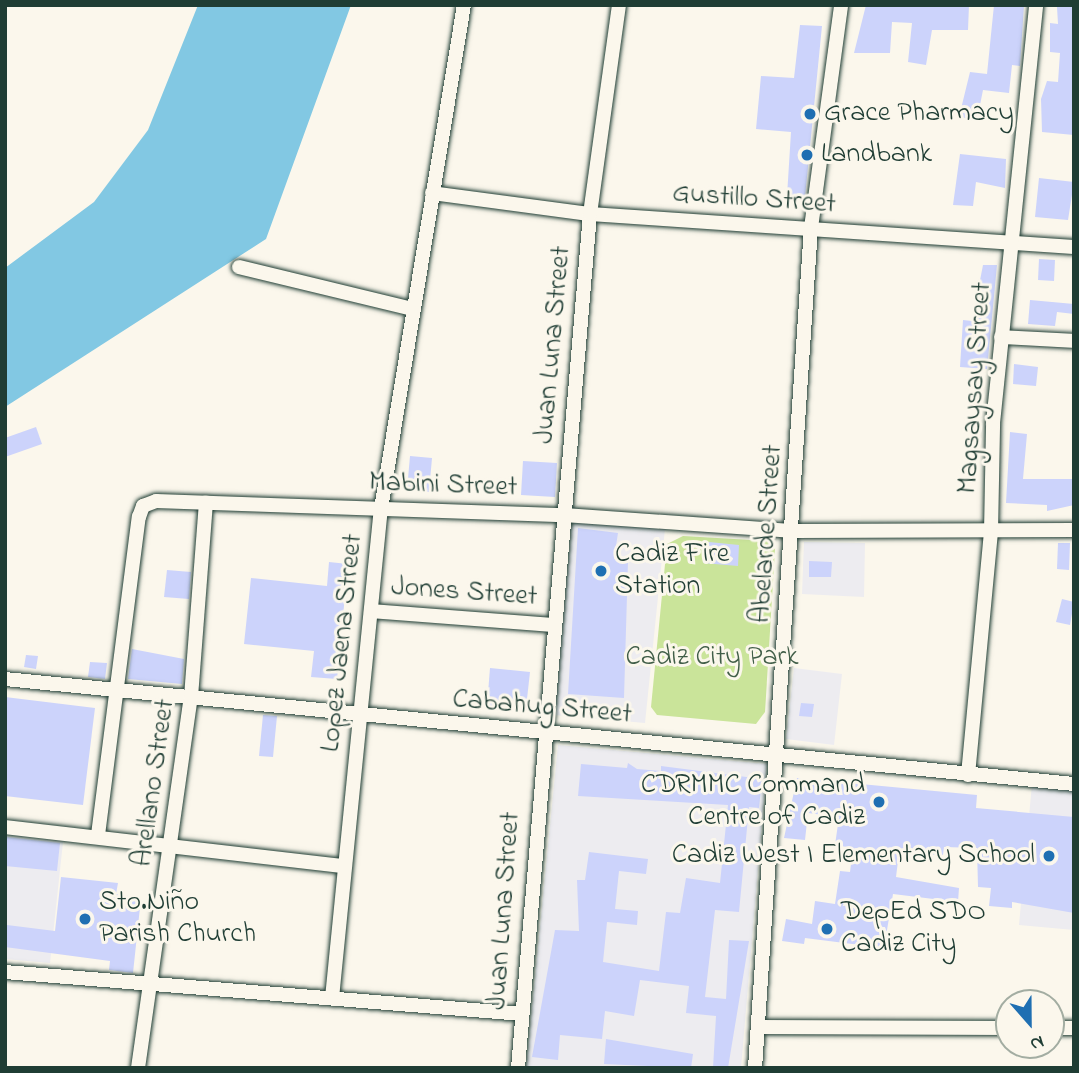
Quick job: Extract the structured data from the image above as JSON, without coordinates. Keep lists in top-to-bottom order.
{
  "streets": {
    "street": [
      "Gustillo Street",
      "Juan Luna Street",
      "Magsaysay Street",
      "Mabini Street",
      "Abelarde Street",
      "Jones Street",
      "Lopez Jaena Street",
      "Cabahug Street",
      "Arellano Street"
    ]
  },
  "crossings": [
    ["Gustillo Street", "Juan Luna Street"],
    ["Gustillo Street", "Magsaysay Street"],
    ["Gustillo Street", "Abelarde Street"],
    ["Gustillo Street", "Lopez Jaena Street"],
    ["Juan Luna Street", "Mabini Street"],
    ["Juan Luna Street", "Jones Street"],
    ["Juan Luna Street", "Cabahug Street"],
    ["Magsaysay Street", "Mabini Street"],
    ["Magsaysay Street", "Cabahug Street"],
    ["Mabini Street", "Abelarde Street"],
    ["Mabini Street", "Lopez Jaena Street"],
    ["Mabini Street", "Cabahug Street"],
    ["Mabini Street", "Arellano Street"],
    ["Abelarde Street", "Cabahug Street"],
    ["Jones Street", "Lopez Jaena Street"],
    ["Lopez Jaena Street", "Cabahug Street"],
    ["Cabahug Street", "Arellano Street"]
  ],
  "parks": ["Cadiz City Park"],
  "places": [
    "Grace Pharmacy",
    "Landbank",
    "Cadiz Fire Station",
    "CDRMMC Command Centre of Cadiz",
    "Cadiz West I Elementary School",
    "Sto.Niño Parish Church",
    "DepEd SDO Cadiz City"
  ],
  "north": "bottom"
}
